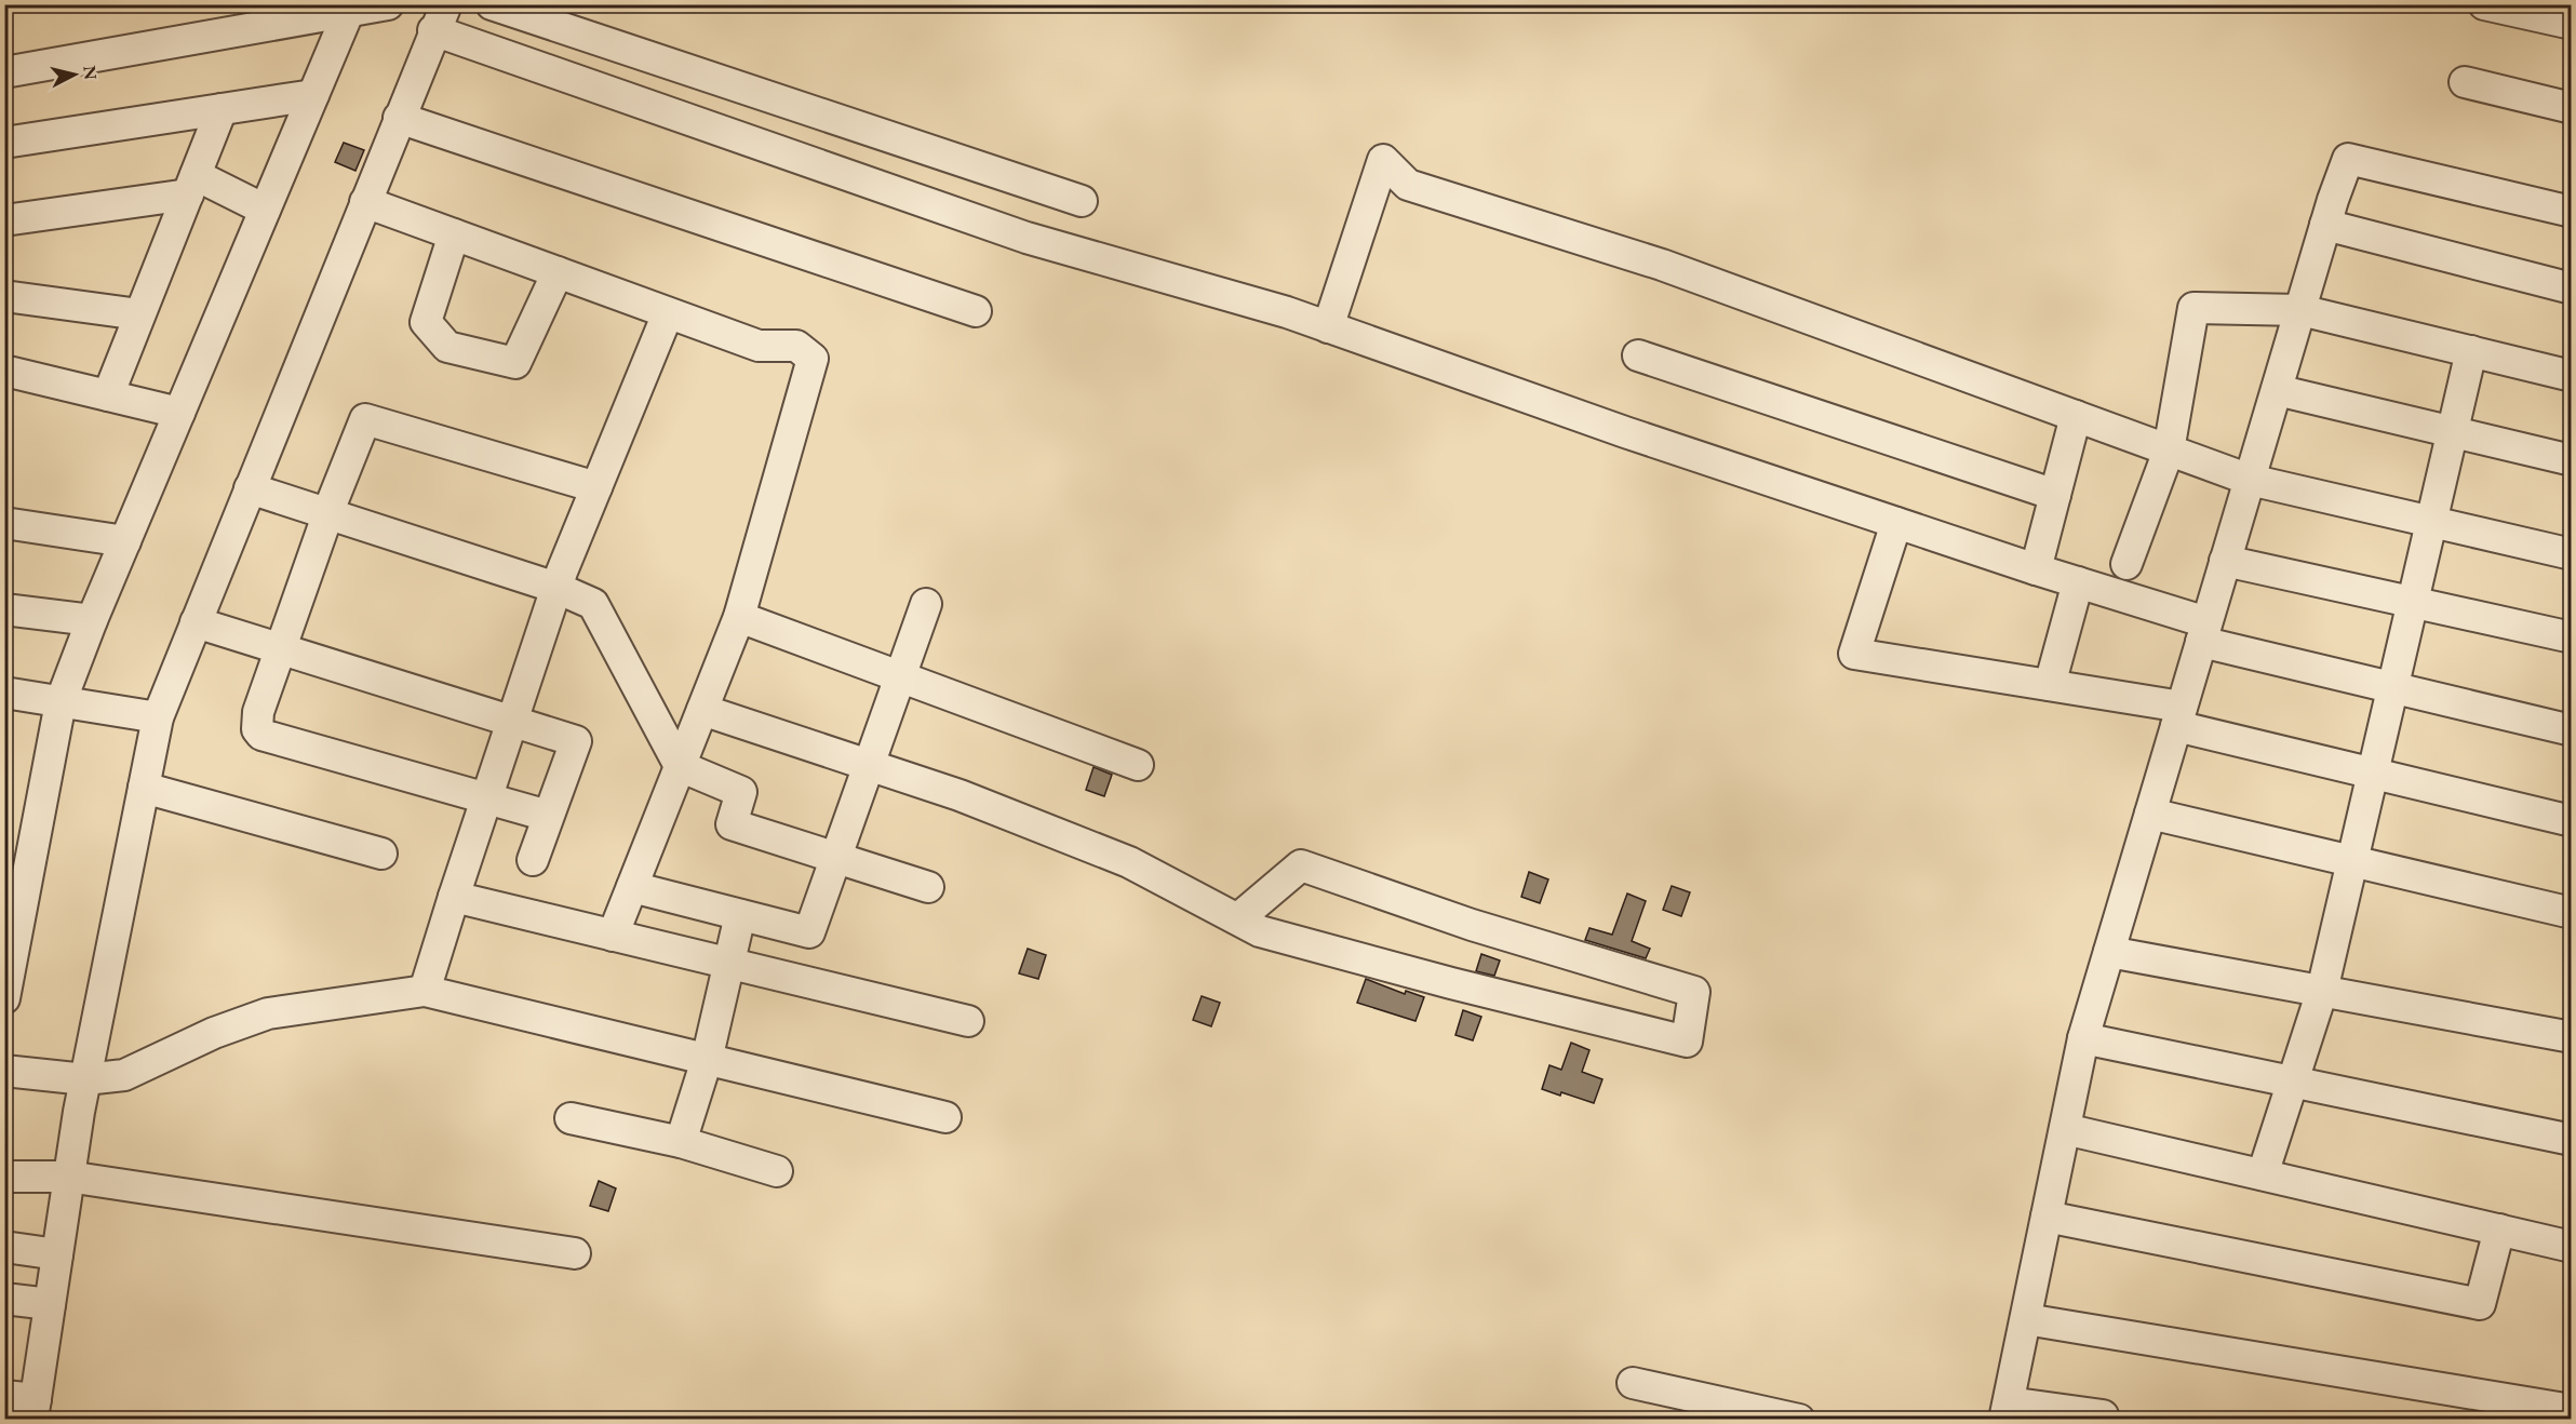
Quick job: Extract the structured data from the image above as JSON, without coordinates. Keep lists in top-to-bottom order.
{
  "north": "right"
}
